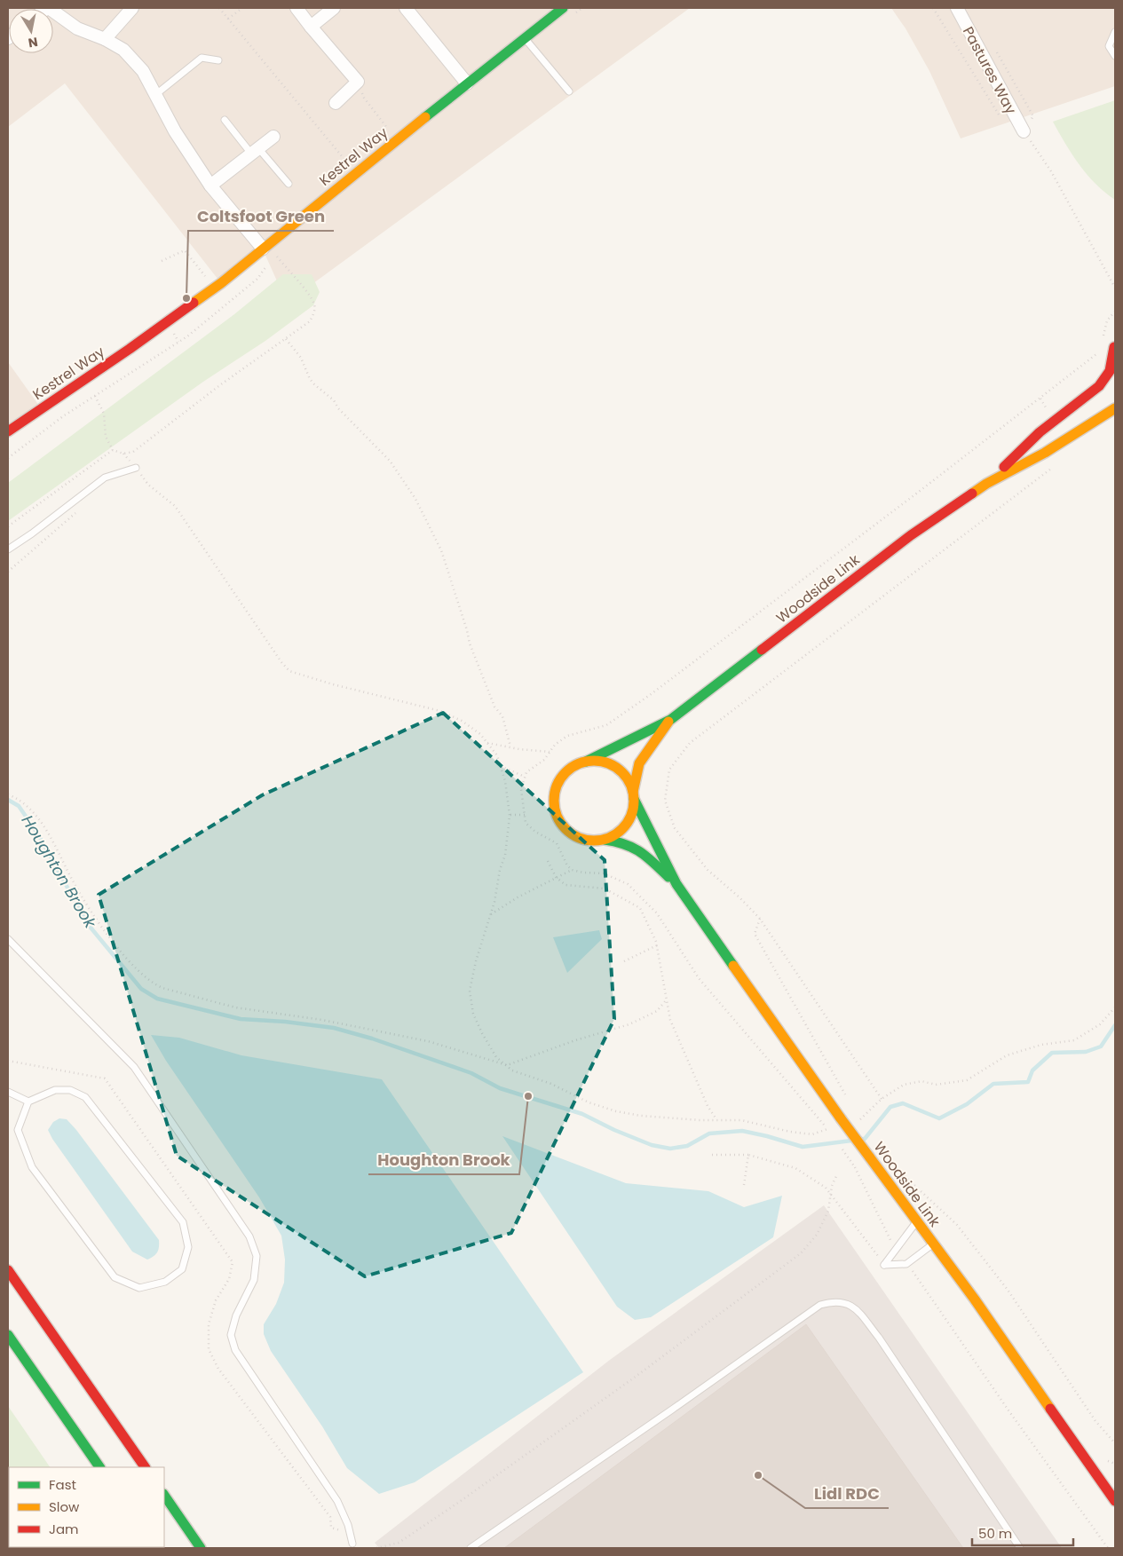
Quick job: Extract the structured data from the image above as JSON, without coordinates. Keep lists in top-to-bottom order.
{
  "streets": {
    "main road": ["Kestrel Way", "Woodside Link"],
    "street": ["Pastures Way"]
  },
  "water": ["Houghton Brook"],
  "places": ["Coltsfoot Green", "Houghton Brook", "Lidl RDC"],
  "legend": ["Fast", "Slow", "Jam"],
  "scale_bar": "50 m",
  "north": "bottom"
}
